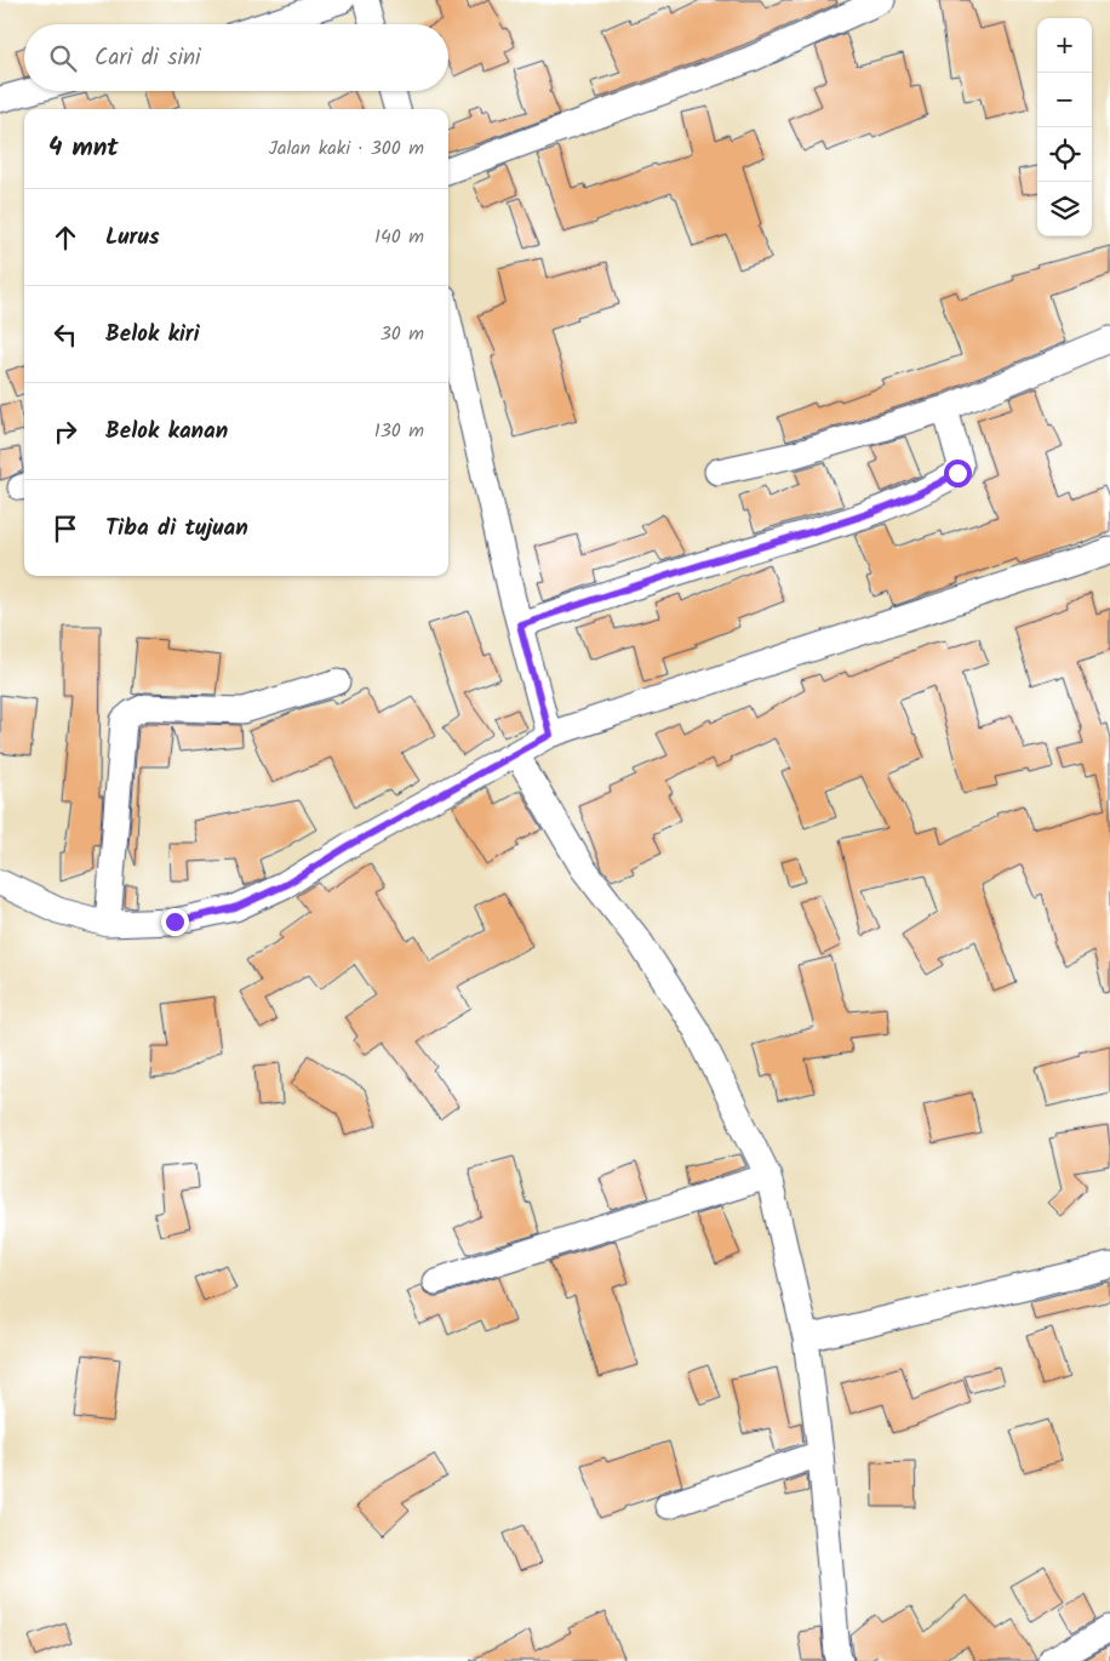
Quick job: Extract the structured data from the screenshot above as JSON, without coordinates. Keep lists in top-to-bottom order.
{
  "page": {
    "map_buttons": ["+", "−"],
    "search": "Cari di sini",
    "heading": ["4 mnt", "Jalan kaki · 300 m"],
    "list": [
      ["Lurus", "140 m"],
      ["Belok kiri", "30 m"],
      ["Belok kanan", "130 m"],
      "Tiba di tujuan"
    ]
  }
}
